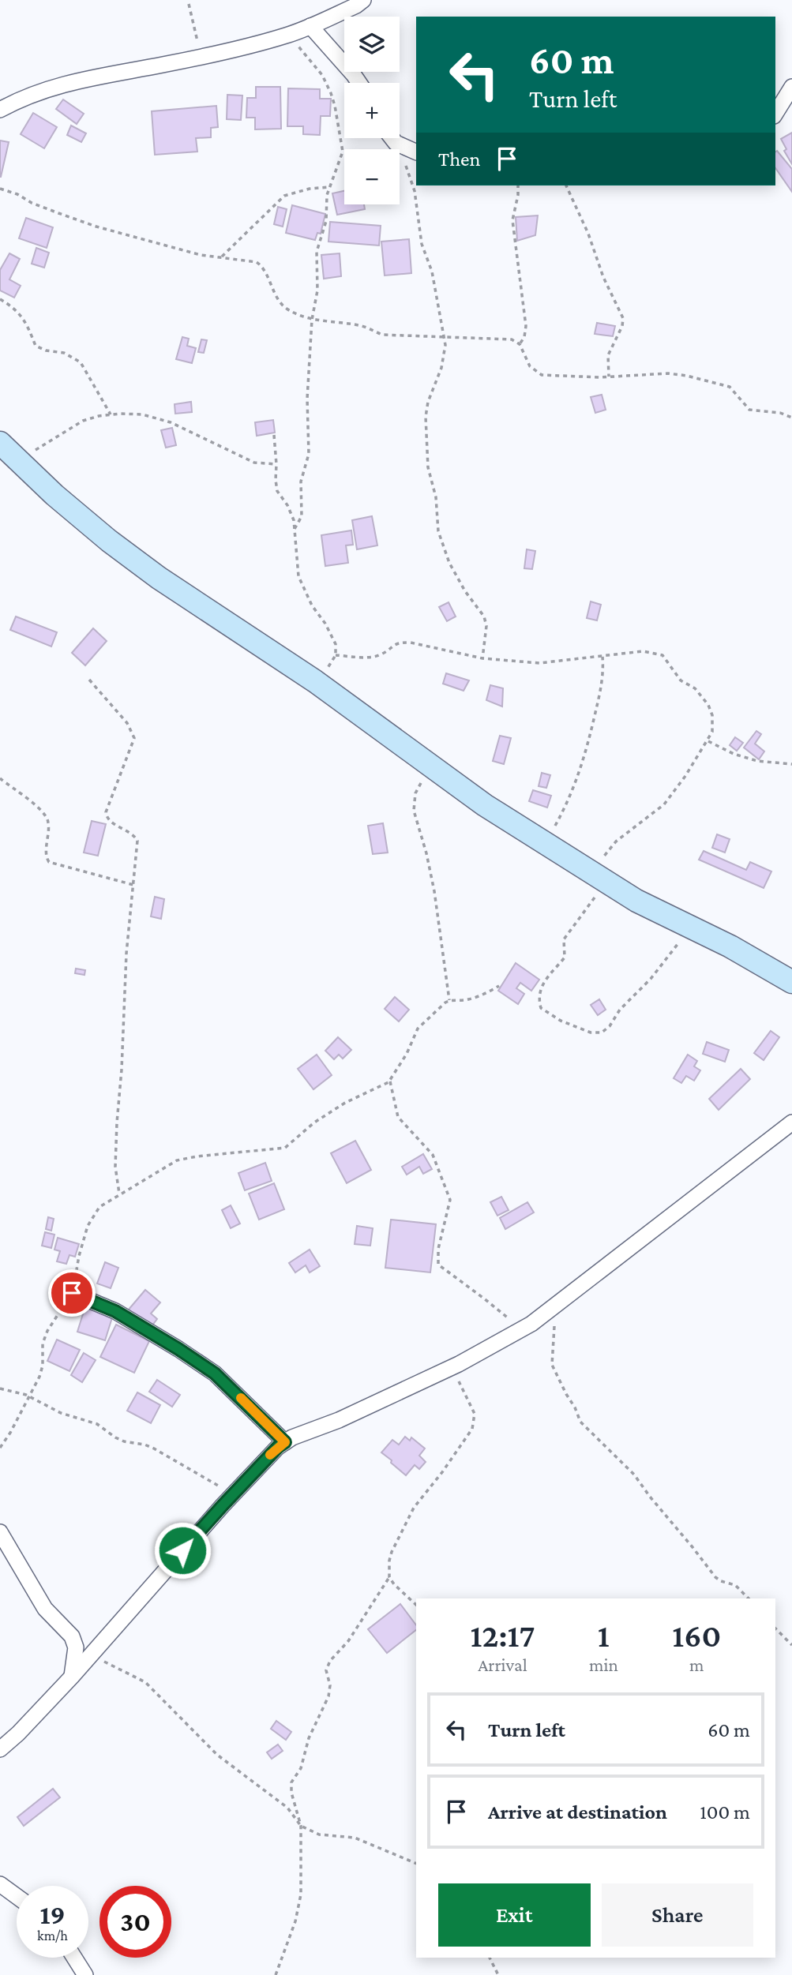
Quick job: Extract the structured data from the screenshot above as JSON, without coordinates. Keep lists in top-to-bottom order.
{
  "page": {
    "map_buttons": ["+", "−"],
    "turn": ["60 m", "Turn left"],
    "then": "Then",
    "eta": [
      "12:17",
      "Arrival",
      "1",
      "min",
      "160",
      "m"
    ],
    "list": [
      {
        "name": "Turn left",
        "value": "60 m"
      },
      {
        "name": "Arrive at destination",
        "value": "100 m"
      }
    ],
    "buttons": ["Exit", "Share"],
    "speed": "19 km/h",
    "limit": "30"
  }
}
